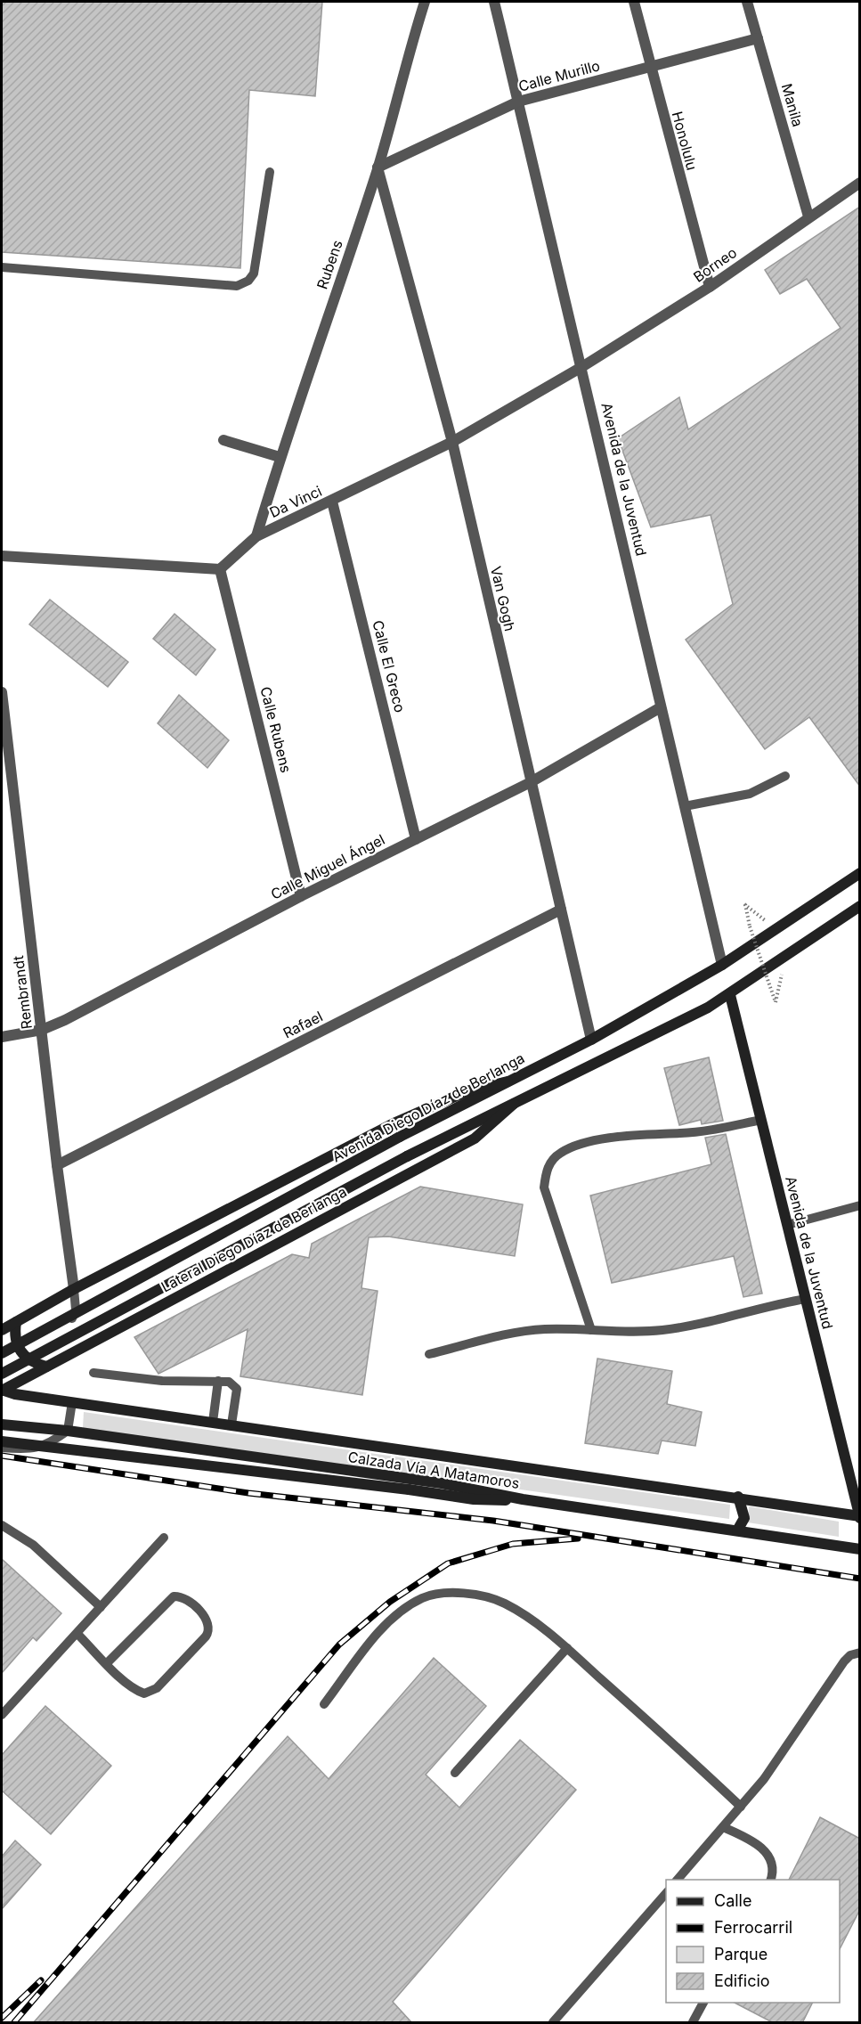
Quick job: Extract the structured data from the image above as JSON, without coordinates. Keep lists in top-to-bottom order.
{
  "streets": {
    "street": [
      "Calle Murillo",
      "Manila",
      "Honolulu",
      "Rubens",
      "Borneo",
      "Avenida de la Juventud",
      "Da Vinci",
      "Van Gogh",
      "Calle El Greco",
      "Calle Rubens",
      "Calle Miguel Ángel",
      "Rembrandt",
      "Rafael",
      "Avenida Diego Díaz de Berlanga",
      "Lateral Diego Díaz de Berlanga",
      "Calzada Vía A Matamoros"
    ]
  },
  "crossings": [
    ["Calle Murillo", "Manila"],
    ["Calle Murillo", "Honolulu"],
    ["Calle Murillo", "Rubens"],
    ["Calle Murillo", "Avenida de la Juventud"],
    ["Calle Murillo", "Van Gogh"],
    ["Manila", "Borneo"],
    ["Honolulu", "Borneo"],
    ["Rubens", "Da Vinci"],
    ["Rubens", "Van Gogh"],
    ["Borneo", "Avenida de la Juventud"],
    ["Borneo", "Da Vinci"],
    ["Avenida de la Juventud", "Da Vinci"],
    ["Avenida de la Juventud", "Calle Miguel Ángel"],
    ["Avenida de la Juventud", "Avenida Diego Díaz de Berlanga"],
    ["Avenida de la Juventud", "Calzada Vía A Matamoros"],
    ["Da Vinci", "Van Gogh"],
    ["Da Vinci", "Calle El Greco"],
    ["Da Vinci", "Calle Rubens"],
    ["Van Gogh", "Calle Miguel Ángel"],
    ["Van Gogh", "Rafael"],
    ["Van Gogh", "Avenida Diego Díaz de Berlanga"],
    ["Calle El Greco", "Calle Miguel Ángel"],
    ["Calle Rubens", "Calle Miguel Ángel"],
    ["Calle Miguel Ángel", "Rembrandt"],
    ["Rembrandt", "Rafael"],
    ["Lateral Diego Díaz de Berlanga", "Calzada Vía A Matamoros"]
  ],
  "legend": [
    "Calle",
    "Ferrocarril",
    "Parque",
    "Edificio"
  ]
}
